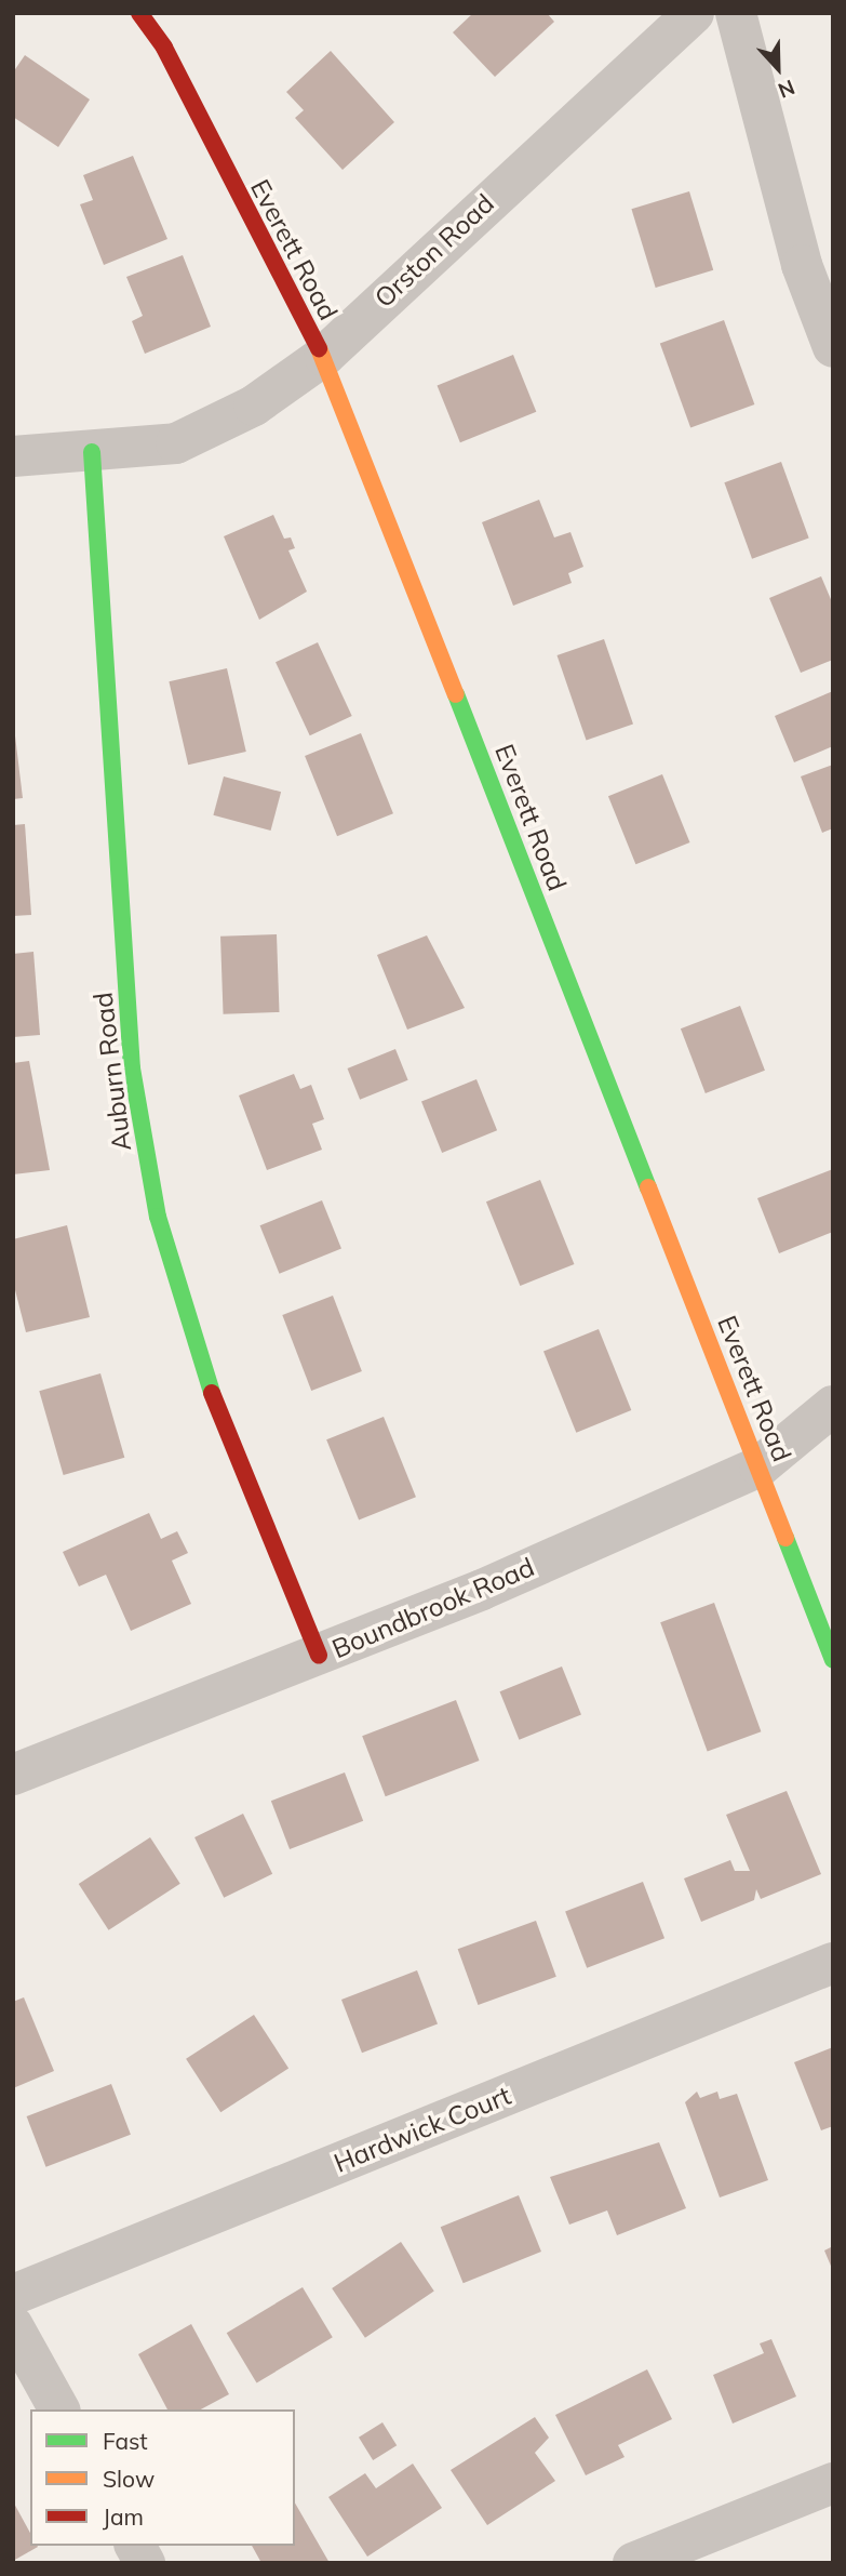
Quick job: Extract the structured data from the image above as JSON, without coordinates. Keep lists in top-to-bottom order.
{
  "streets": {
    "street": [
      "Everett Road",
      "Orston Road",
      "Auburn Road",
      "Boundbrook Road",
      "Hardwick Court"
    ]
  },
  "crossings": [
    ["Everett Road", "Orston Road"],
    ["Everett Road", "Boundbrook Road"],
    ["Orston Road", "Auburn Road"],
    ["Auburn Road", "Boundbrook Road"]
  ],
  "legend": ["Fast", "Slow", "Jam"],
  "north": "bottom"
}
